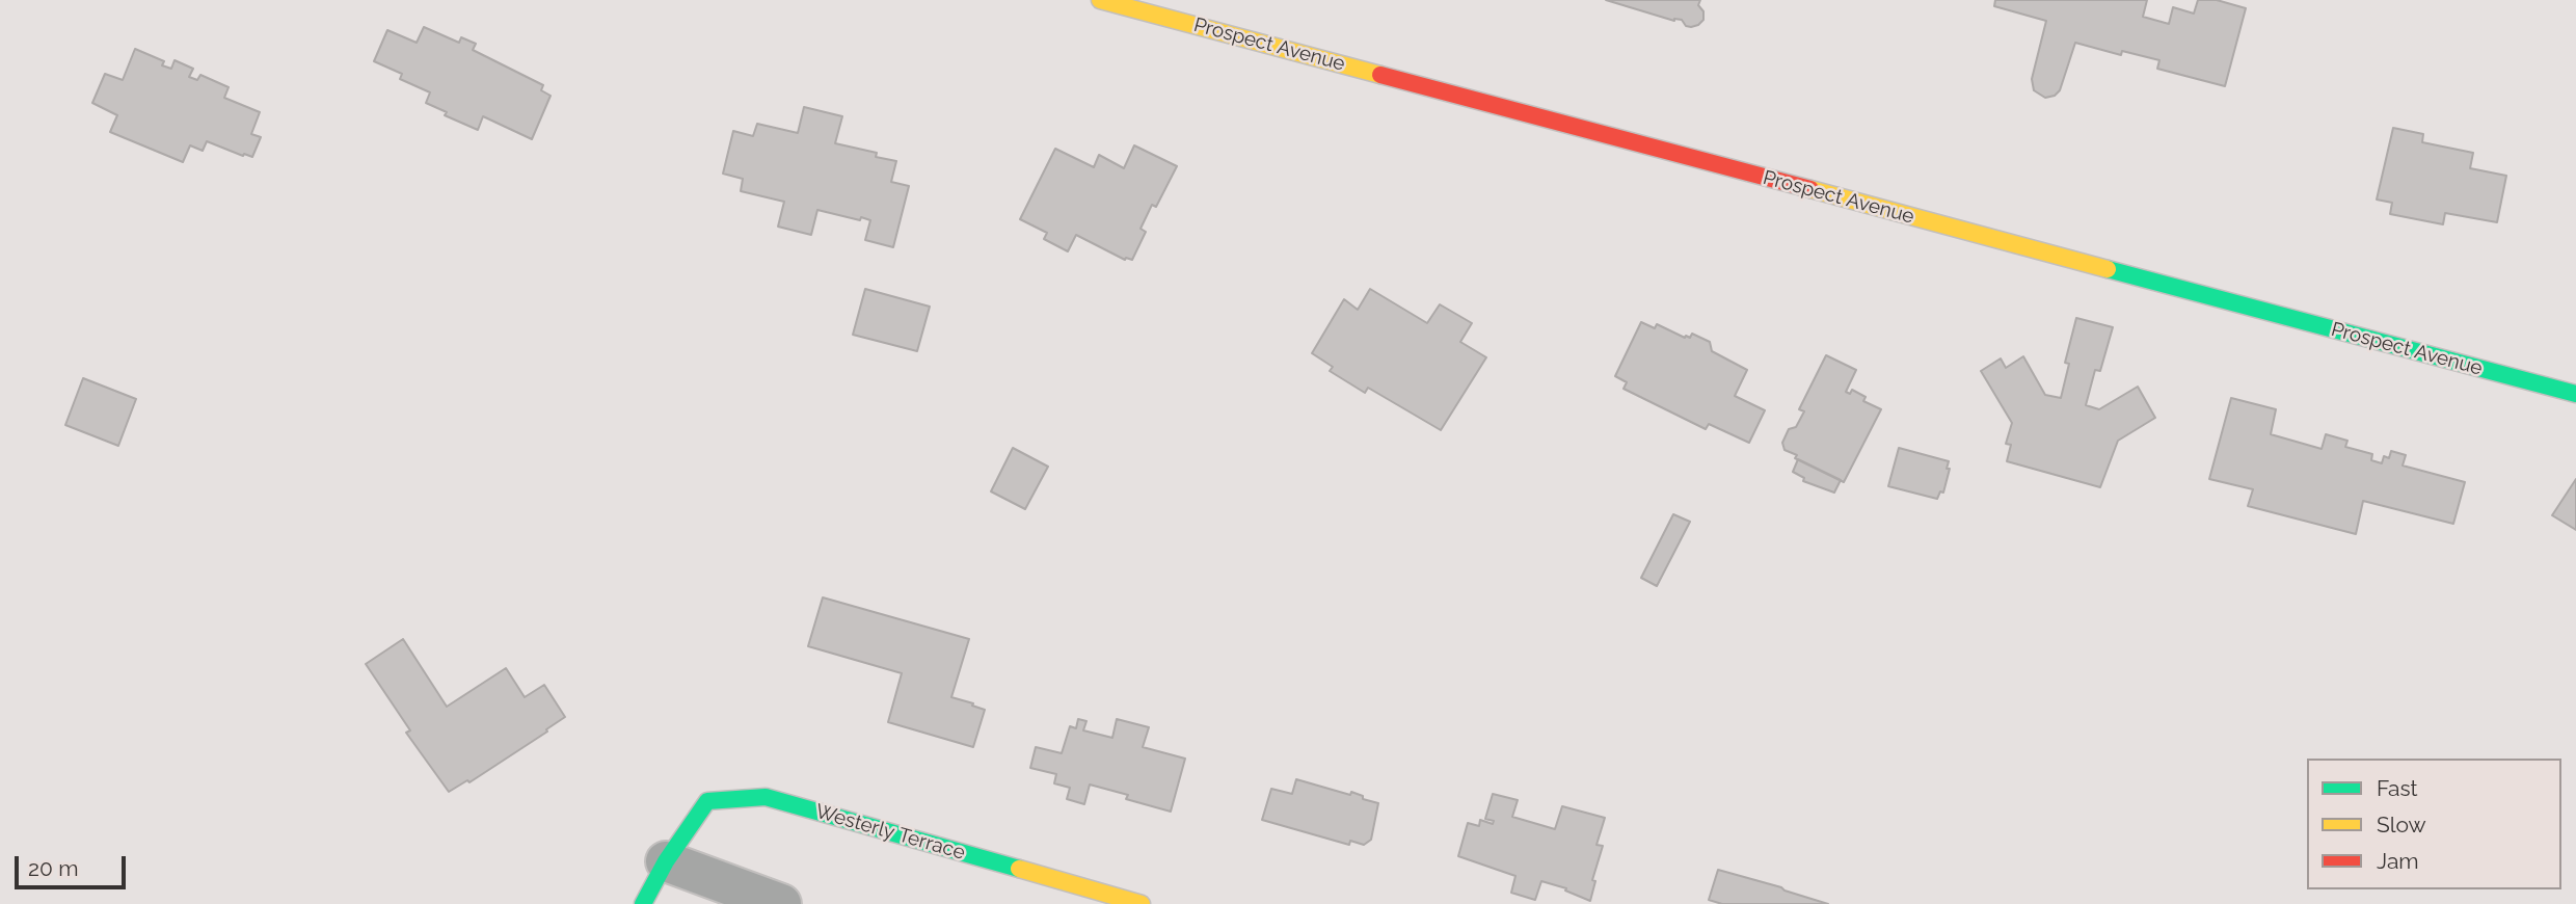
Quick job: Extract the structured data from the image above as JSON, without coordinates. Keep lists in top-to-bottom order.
{
  "streets": {
    "main road": ["Prospect Avenue", "Westerly Terrace"]
  },
  "legend": ["Fast", "Slow", "Jam"],
  "scale_bar": "20 m"
}
